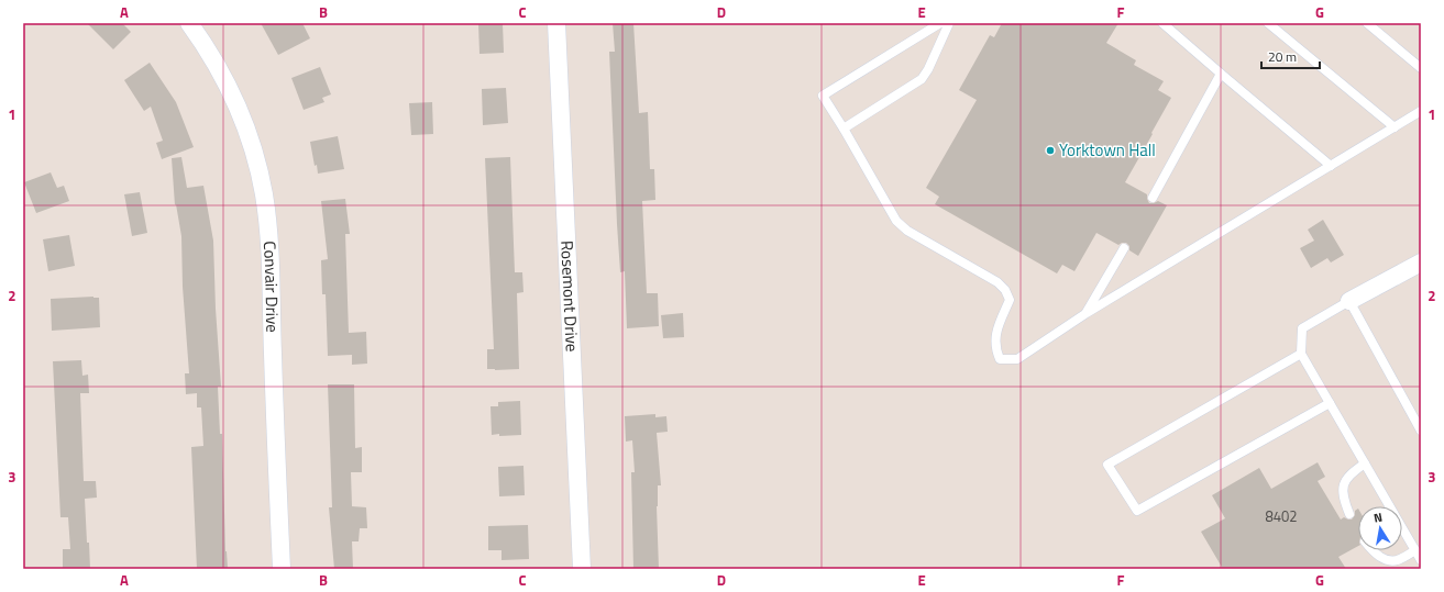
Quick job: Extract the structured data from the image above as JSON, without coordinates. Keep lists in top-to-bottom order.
{
  "streets": {
    "street": ["Convair Drive", "Rosemont Drive"]
  },
  "places": ["Yorktown Hall"],
  "house_numbers": ["8402"],
  "scale_bar": "20 m",
  "north": "top",
  "grid": {
    "columns": [
      "A",
      "B",
      "C",
      "D",
      "E",
      "F",
      "G"
    ],
    "rows": ["1", "2", "3"]
  }
}
